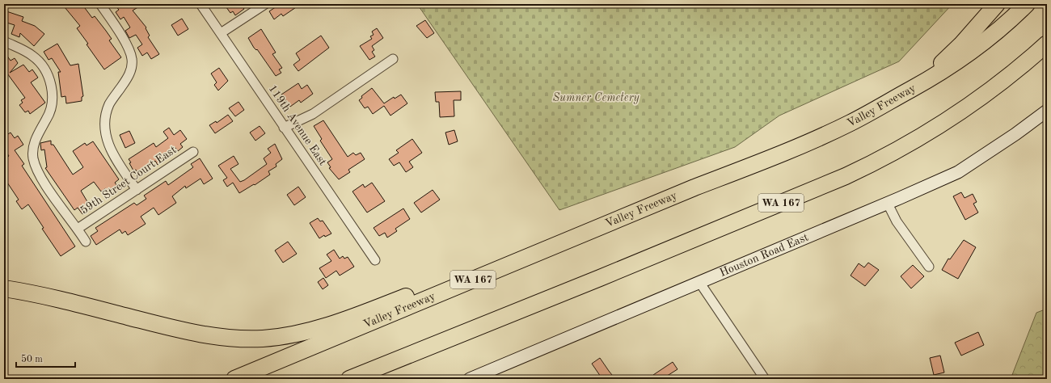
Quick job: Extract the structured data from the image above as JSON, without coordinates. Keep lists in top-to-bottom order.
{
  "streets": {
    "highway": ["Valley Freeway", "WA 167"],
    "street": ["119th Avenue East", "59th Street Court East", "Houston Road East"]
  },
  "parks": ["Sumner Cemetery"],
  "scale_bar": "50 m"
}
